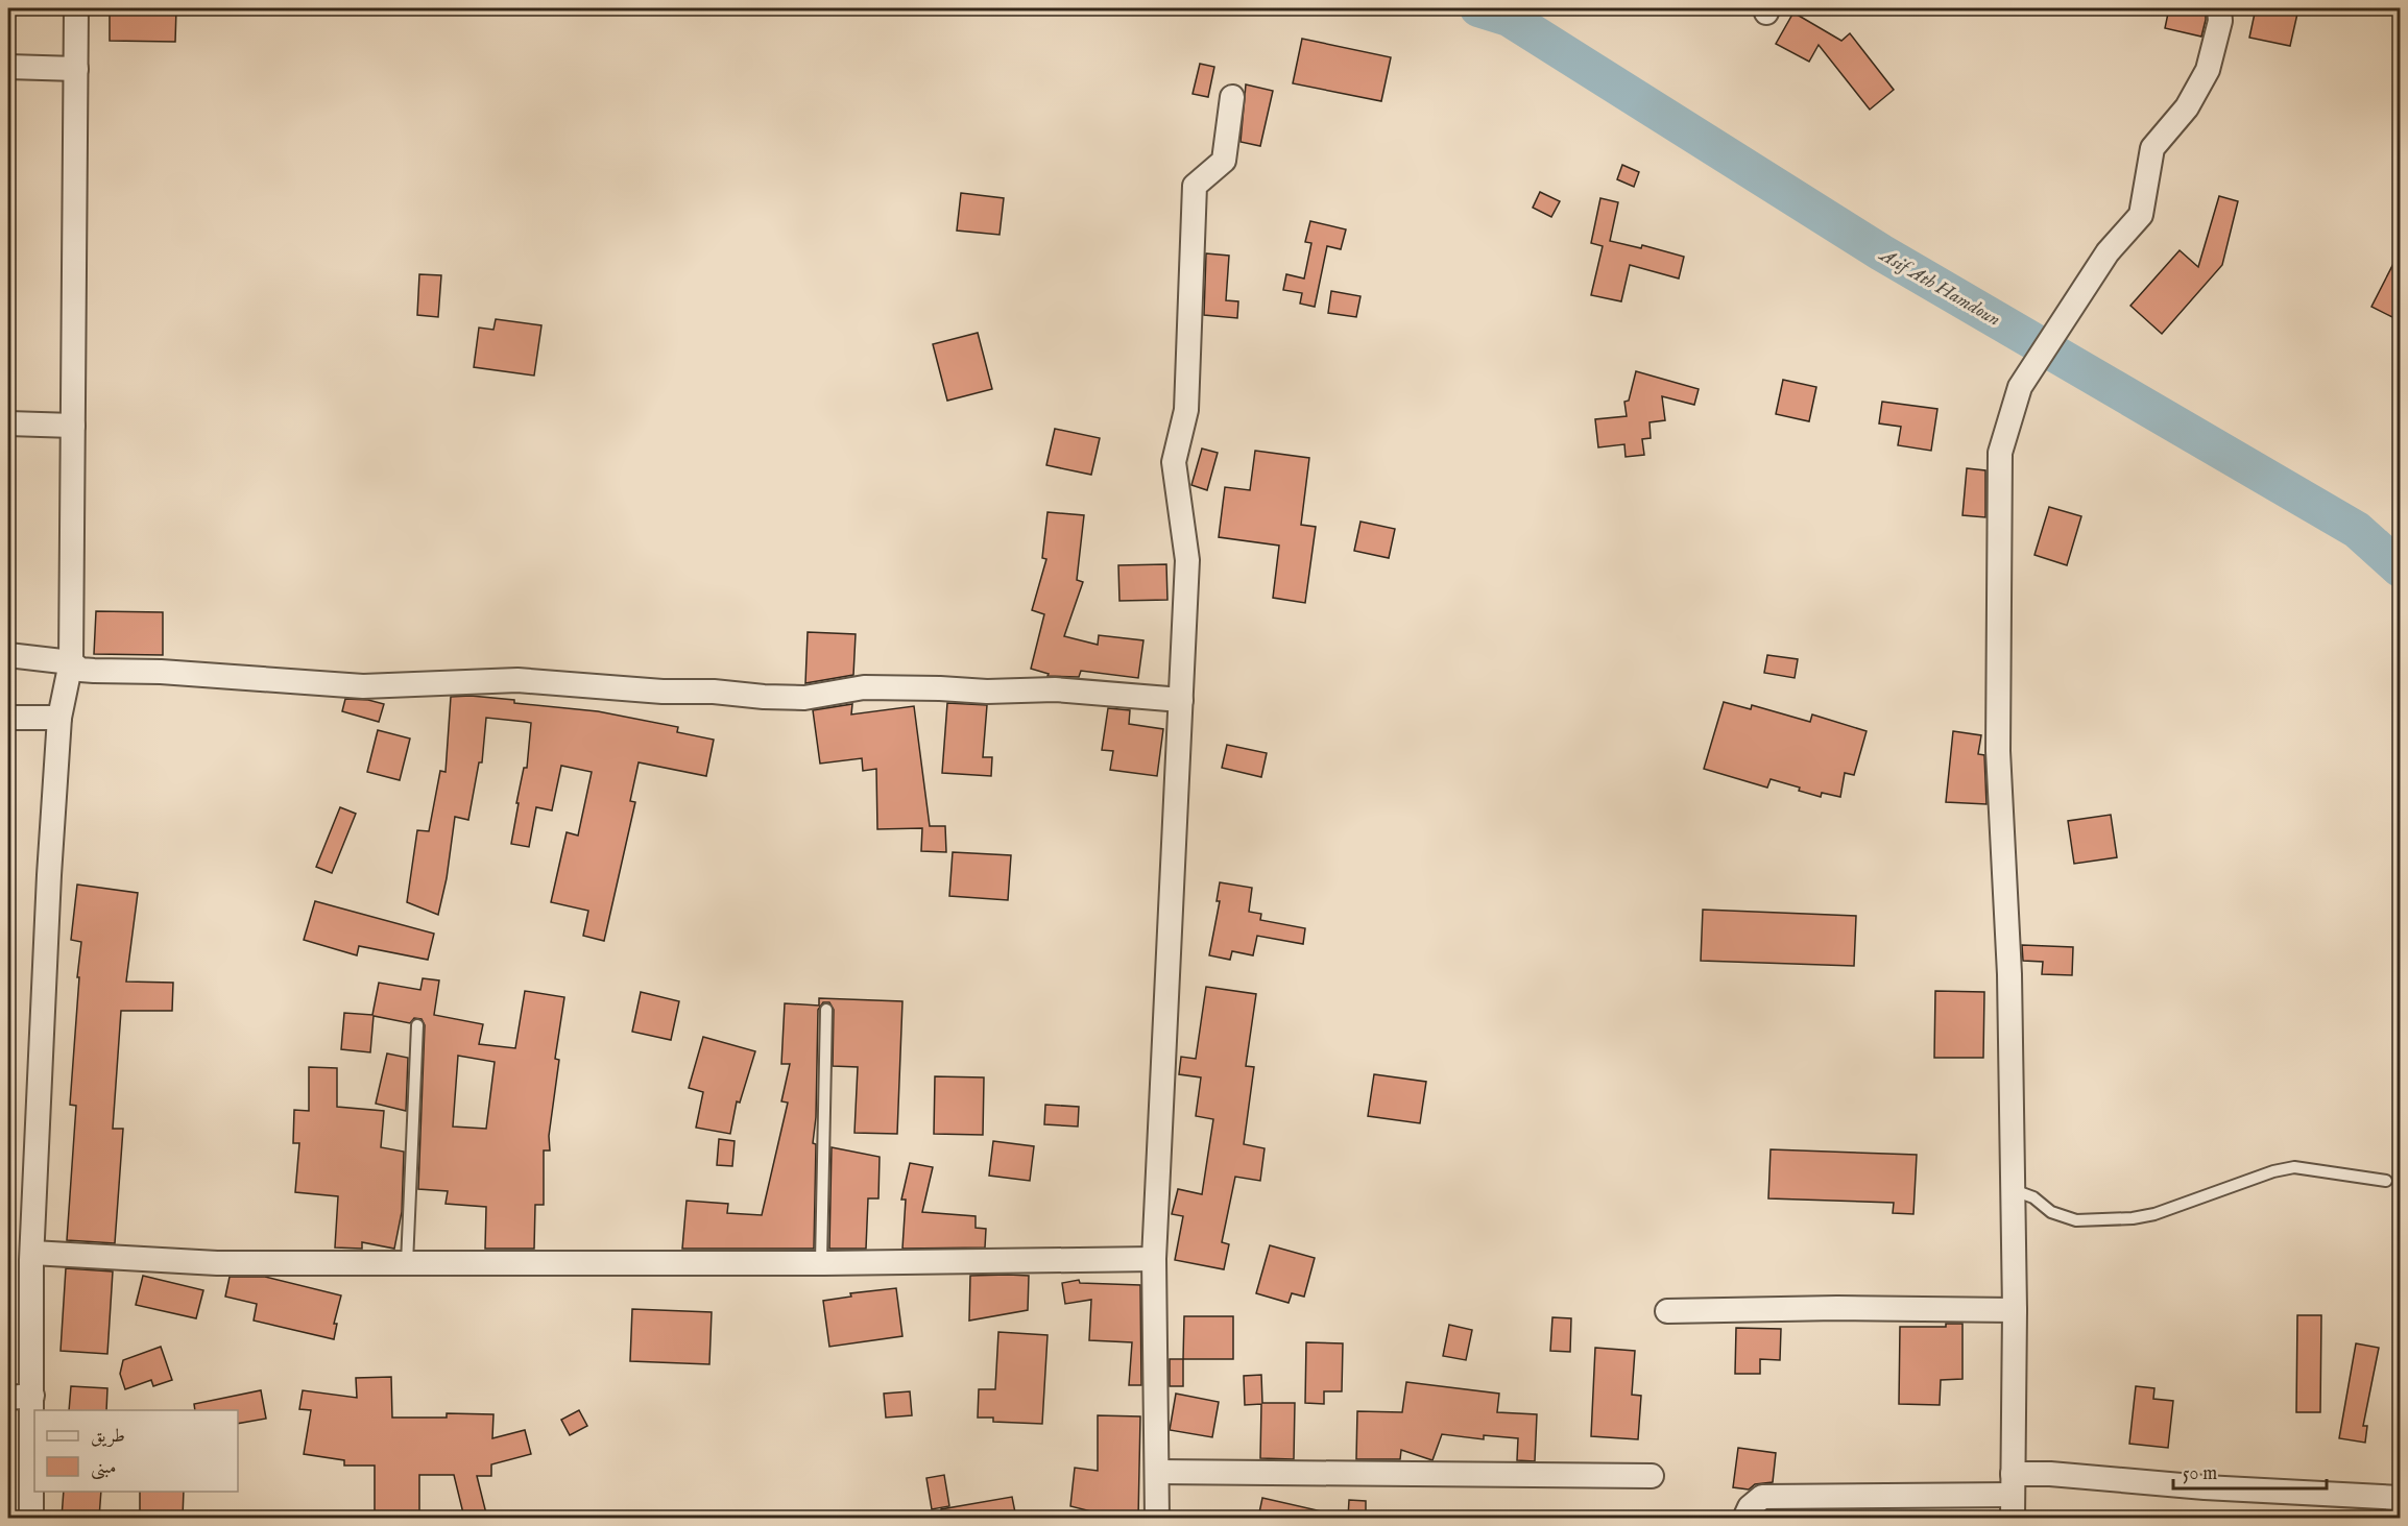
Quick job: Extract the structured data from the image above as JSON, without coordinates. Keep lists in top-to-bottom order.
{
  "water": ["Asif Ath Hamdoun"],
  "legend": ["طريق", "مبنى"],
  "scale_bar": "50 m"
}
